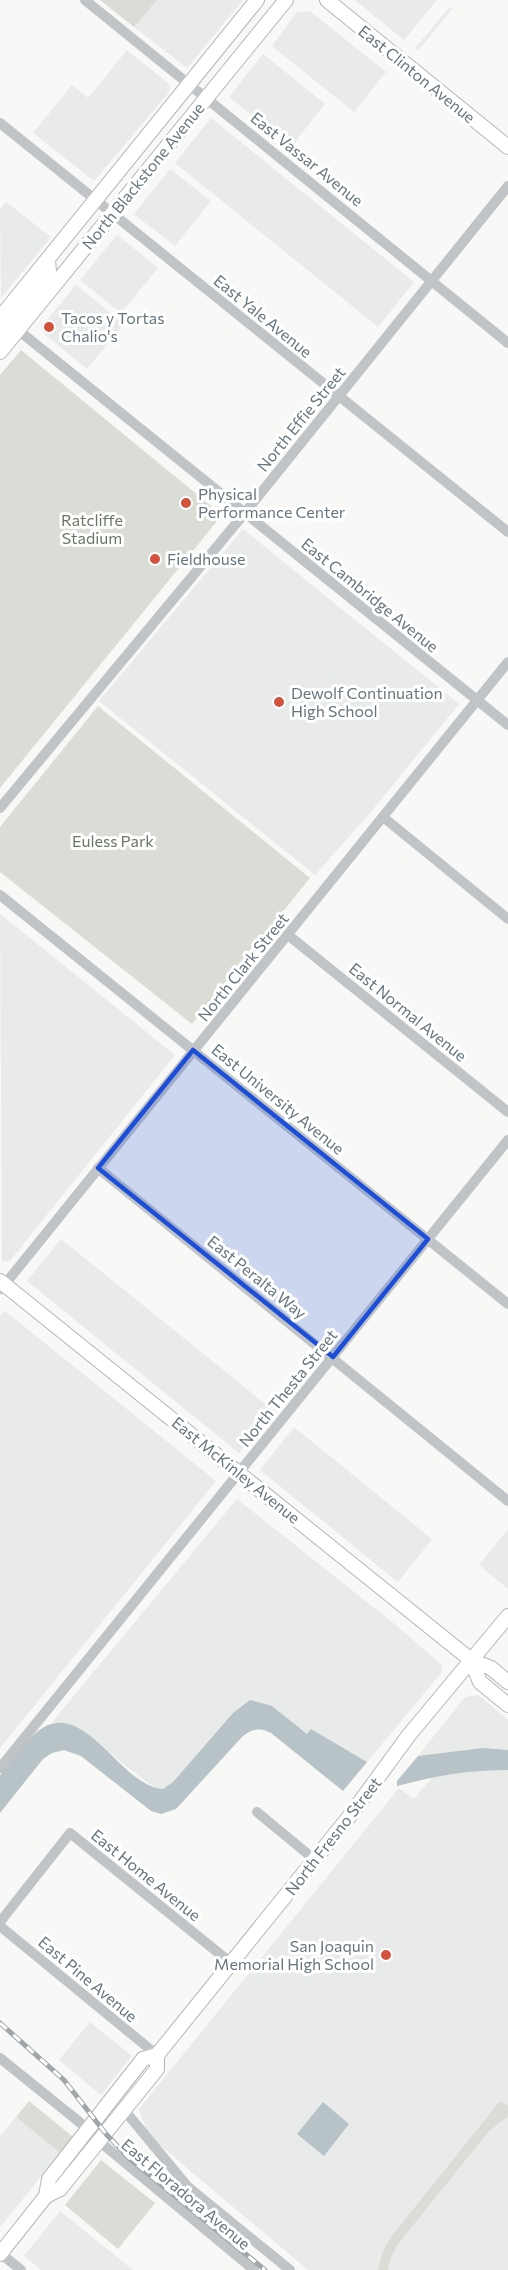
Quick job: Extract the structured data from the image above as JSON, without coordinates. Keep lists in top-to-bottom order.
{
  "streets": {
    "main road": [
      "East Clinton Avenue",
      "North Blackstone Avenue",
      "East McKinley Avenue",
      "North Fresno Street"
    ],
    "street": [
      "East Vassar Avenue",
      "East Yale Avenue",
      "North Effie Street",
      "East Cambridge Avenue",
      "North Clark Street",
      "East Normal Avenue",
      "East University Avenue",
      "East Peralta Way",
      "North Thesta Street",
      "East Home Avenue",
      "East Pine Avenue",
      "East Floradora Avenue"
    ]
  },
  "crossings": [
    ["East Vassar Avenue", "North Blackstone Avenue"],
    ["East Vassar Avenue", "North Effie Street"],
    ["North Blackstone Avenue", "East Yale Avenue"],
    ["North Blackstone Avenue", "East Cambridge Avenue"],
    ["East Yale Avenue", "North Effie Street"],
    ["North Effie Street", "East Cambridge Avenue"],
    ["East Cambridge Avenue", "North Clark Street"],
    ["North Clark Street", "East Normal Avenue"],
    ["North Clark Street", "East University Avenue"],
    ["North Clark Street", "East Peralta Way"],
    ["North Clark Street", "East McKinley Avenue"],
    ["East University Avenue", "North Thesta Street"],
    ["East Peralta Way", "North Thesta Street"],
    ["North Thesta Street", "East McKinley Avenue"],
    ["East McKinley Avenue", "North Fresno Street"],
    ["North Fresno Street", "East Home Avenue"],
    ["North Fresno Street", "East Pine Avenue"],
    ["North Fresno Street", "East Floradora Avenue"],
    ["East Home Avenue", "East Pine Avenue"]
  ],
  "parks": ["Ratcliffe Stadium", "Euless Park"],
  "places": [
    "Tacos y Tortas Chalio's",
    "Physical Performance Center",
    "Fieldhouse",
    "Dewolf Continuation High School",
    "San Joaquin Memorial High School"
  ]
}
